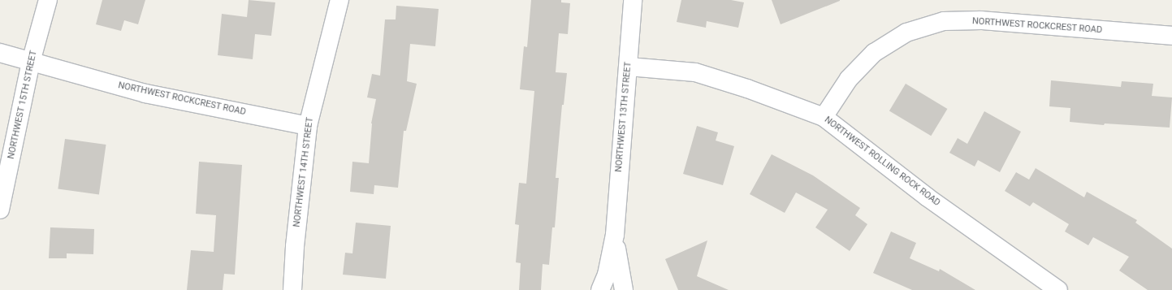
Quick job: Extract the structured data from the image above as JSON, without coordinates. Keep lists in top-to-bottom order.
{
  "streets": {
    "street": [
      "NORTHWEST ROCKCREST ROAD",
      "NORTHWEST 15TH STREET",
      "NORTHWEST 13TH STREET",
      "NORTHWEST ROLLING ROCK ROAD",
      "NORTHWEST 14TH STREET"
    ]
  },
  "crossings": [
    ["NORTHWEST ROCKCREST ROAD", "NORTHWEST 15TH STREET"],
    ["NORTHWEST ROCKCREST ROAD", "NORTHWEST ROLLING ROCK ROAD"],
    ["NORTHWEST ROCKCREST ROAD", "NORTHWEST 14TH STREET"],
    ["NORTHWEST 13TH STREET", "NORTHWEST ROLLING ROCK ROAD"]
  ]
}
